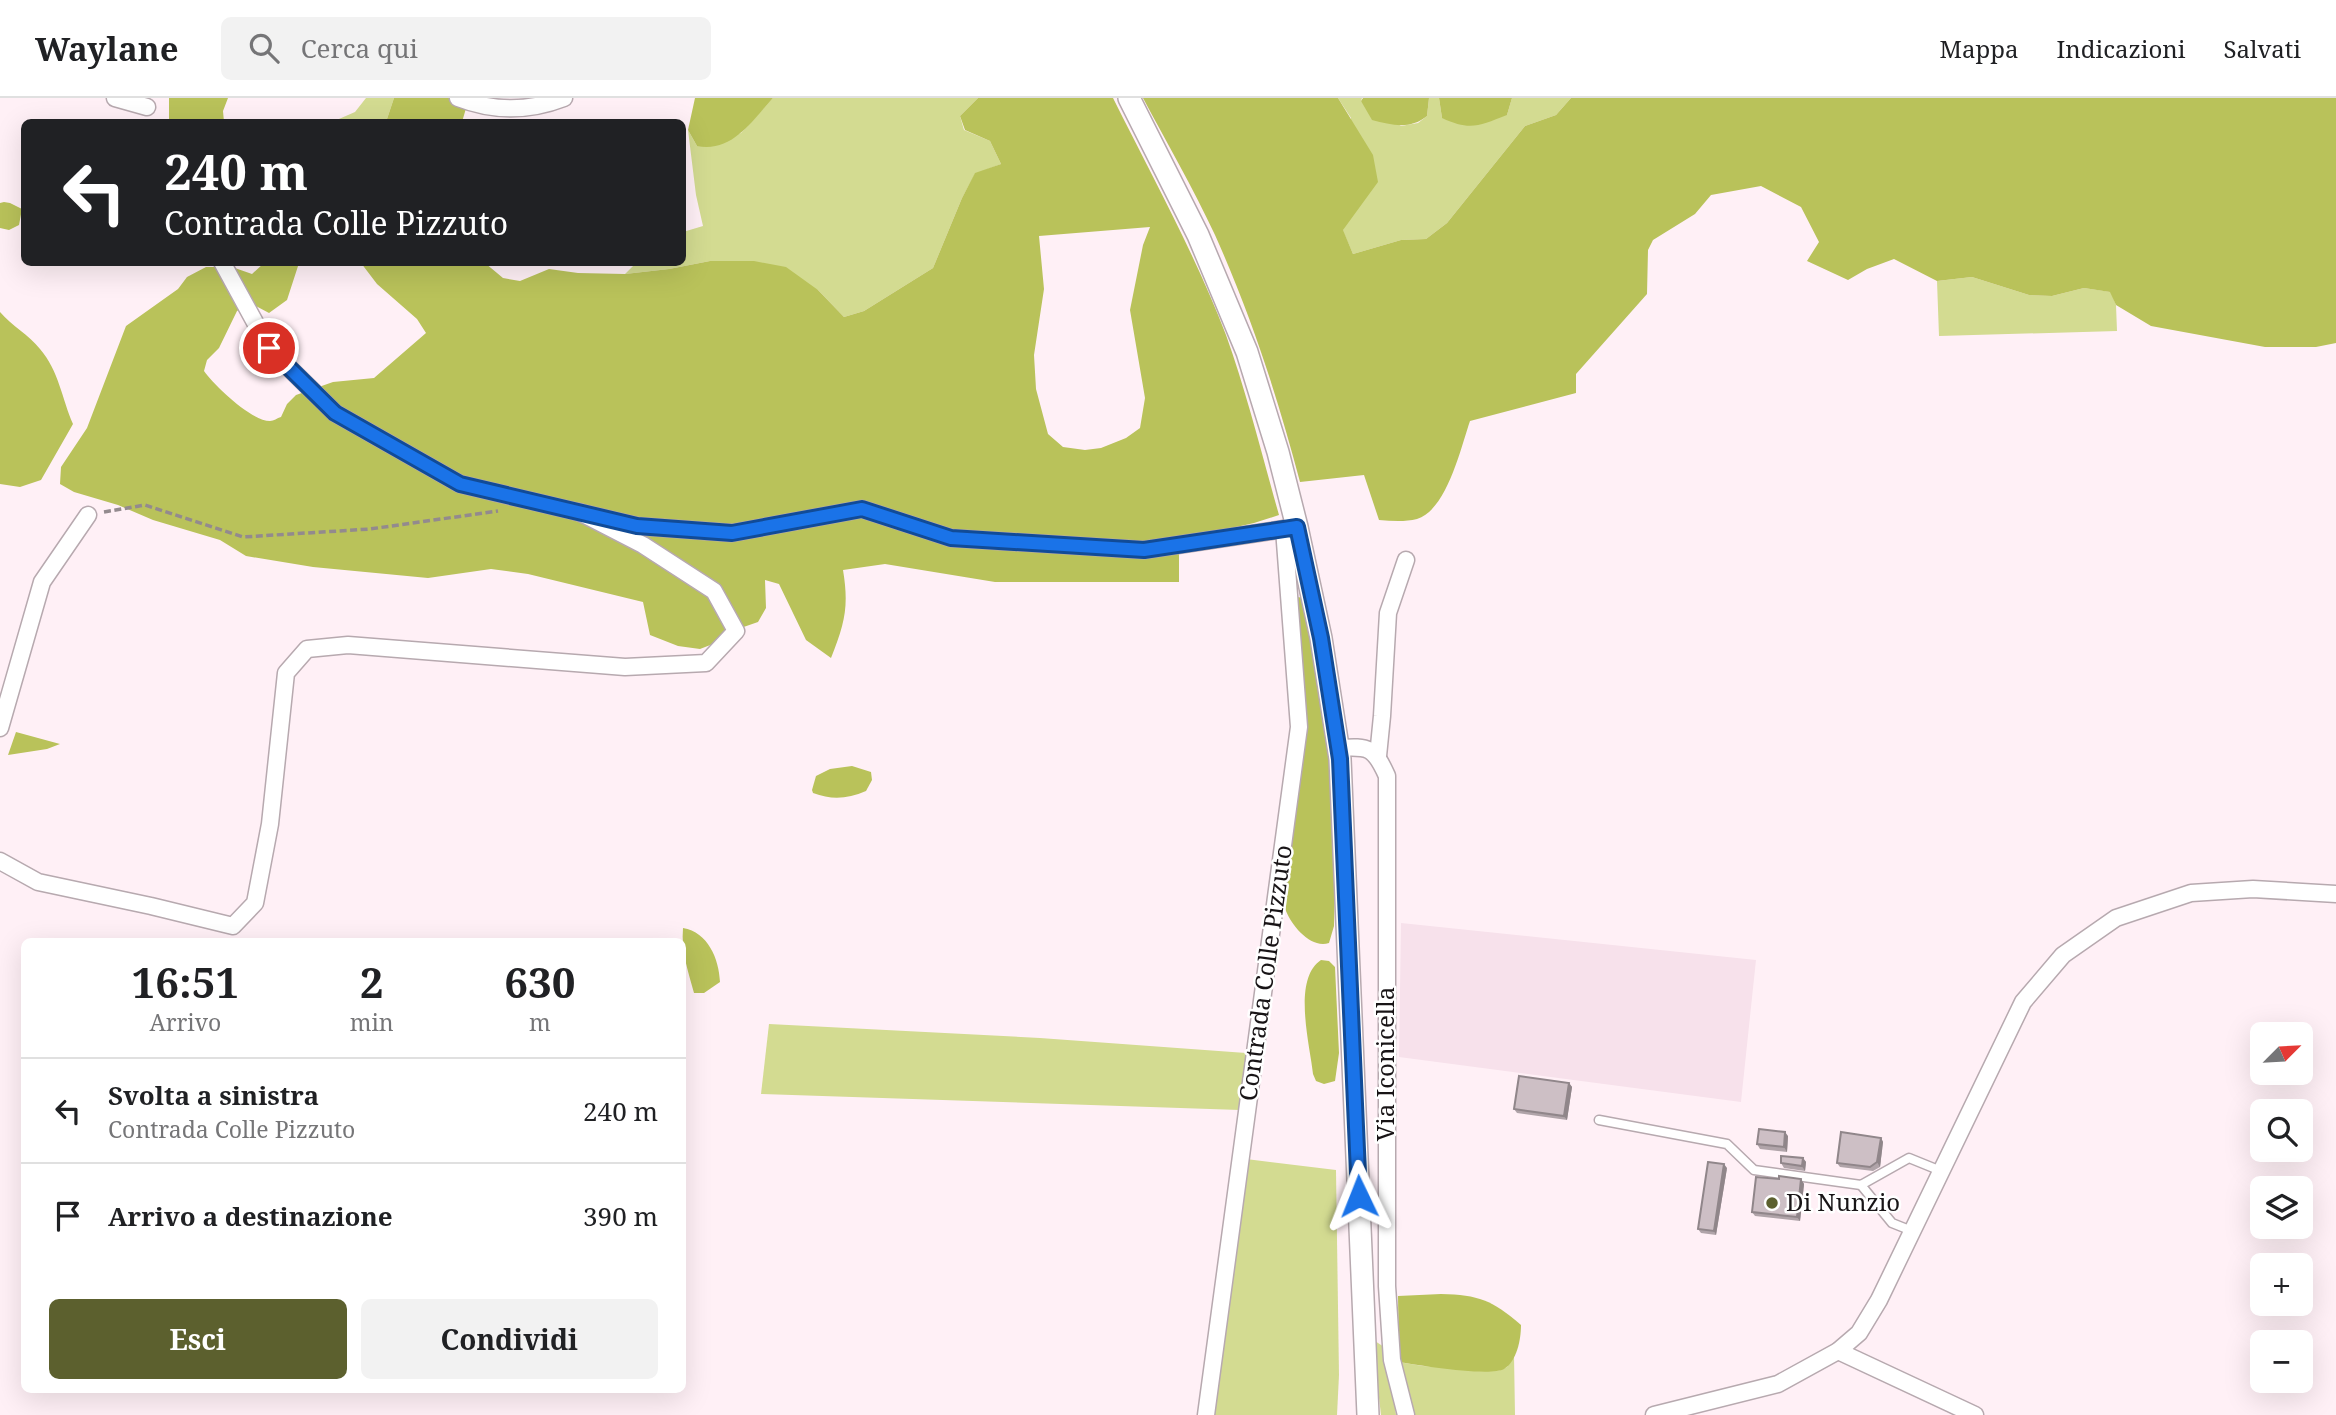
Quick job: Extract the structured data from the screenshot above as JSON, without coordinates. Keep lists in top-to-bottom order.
{
  "streets": {
    "street": ["Contrada Colle Pizzuto", "Via Iconicella"]
  },
  "places": ["Di Nunzio"],
  "north": "top right",
  "page": {
    "header": "Waylane",
    "search": "Cerca qui",
    "nav": ["Mappa", "Indicazioni", "Salvati"],
    "turn": ["240 m", "Contrada Colle Pizzuto"],
    "eta": [
      "16:51",
      "Arrivo",
      "2",
      "min",
      "630",
      "m"
    ],
    "map_buttons": ["+", "−"],
    "list": [
      {
        "name": "Svolta a sinistra",
        "note": "Contrada Colle Pizzuto",
        "value": "240 m"
      },
      {
        "name": "Arrivo a destinazione",
        "value": "390 m"
      }
    ],
    "buttons": ["Esci", "Condividi"]
  }
}
